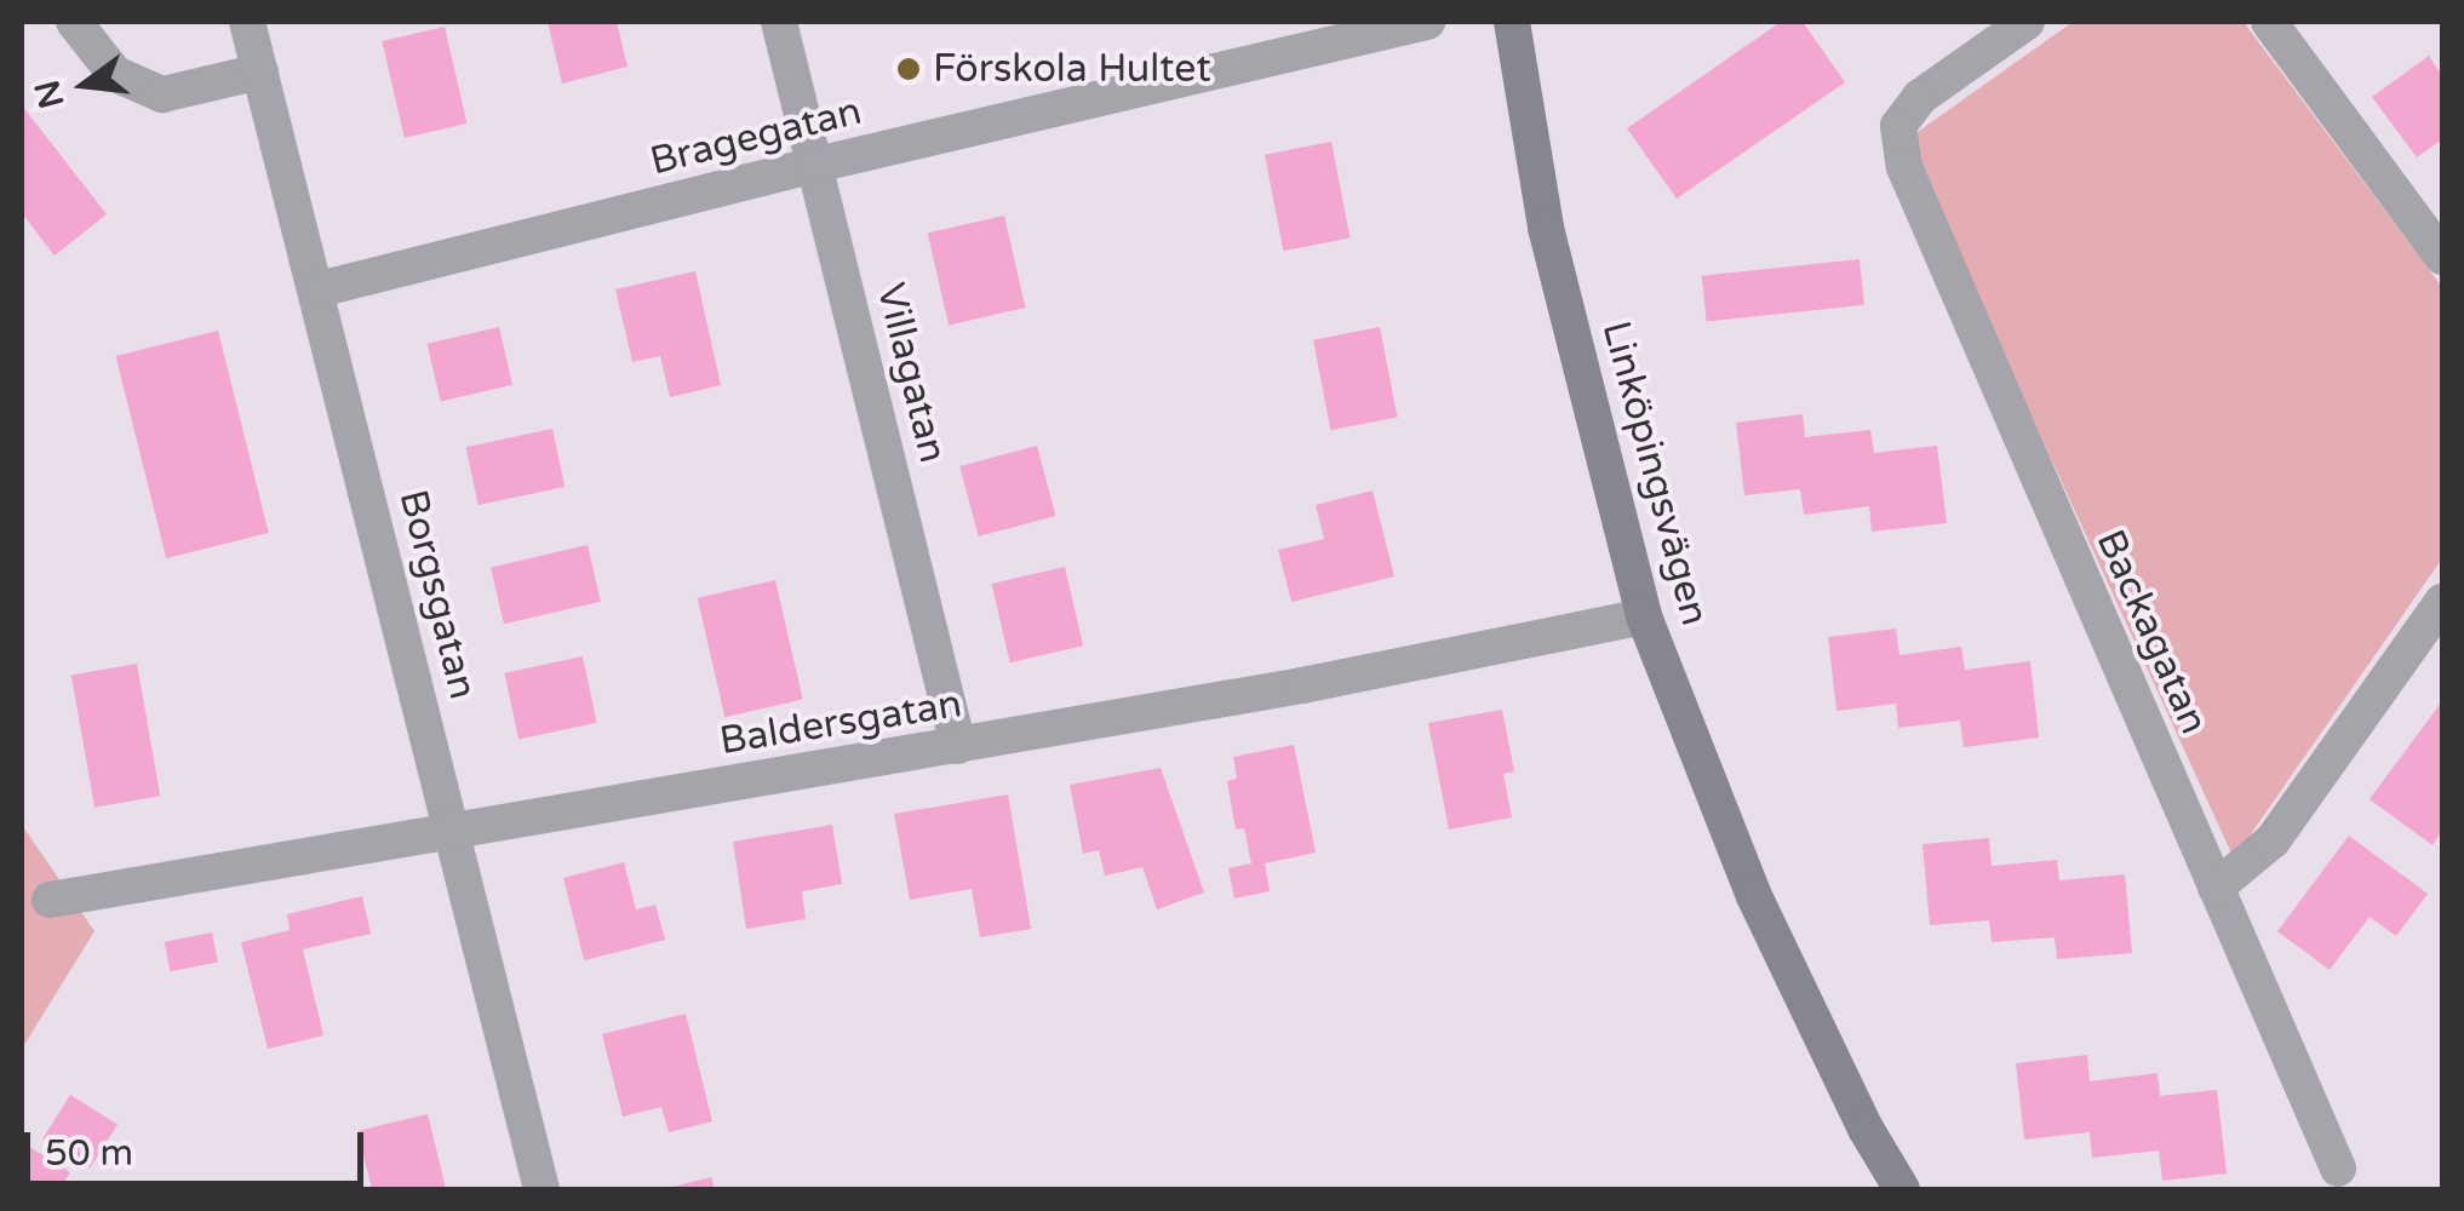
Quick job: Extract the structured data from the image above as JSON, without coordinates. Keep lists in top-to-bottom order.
{
  "streets": {
    "street": [
      "Bragegatan",
      "Villagatan",
      "Linköpingsvägen",
      "Borgsgatan",
      "Backagatan",
      "Baldersgatan"
    ]
  },
  "crossings": [
    ["Bragegatan", "Villagatan"],
    ["Bragegatan", "Borgsgatan"],
    ["Villagatan", "Baldersgatan"],
    ["Linköpingsvägen", "Baldersgatan"],
    ["Borgsgatan", "Baldersgatan"]
  ],
  "places": ["Förskola Hultet"],
  "scale_bar": "50 m",
  "north": "left"
}
